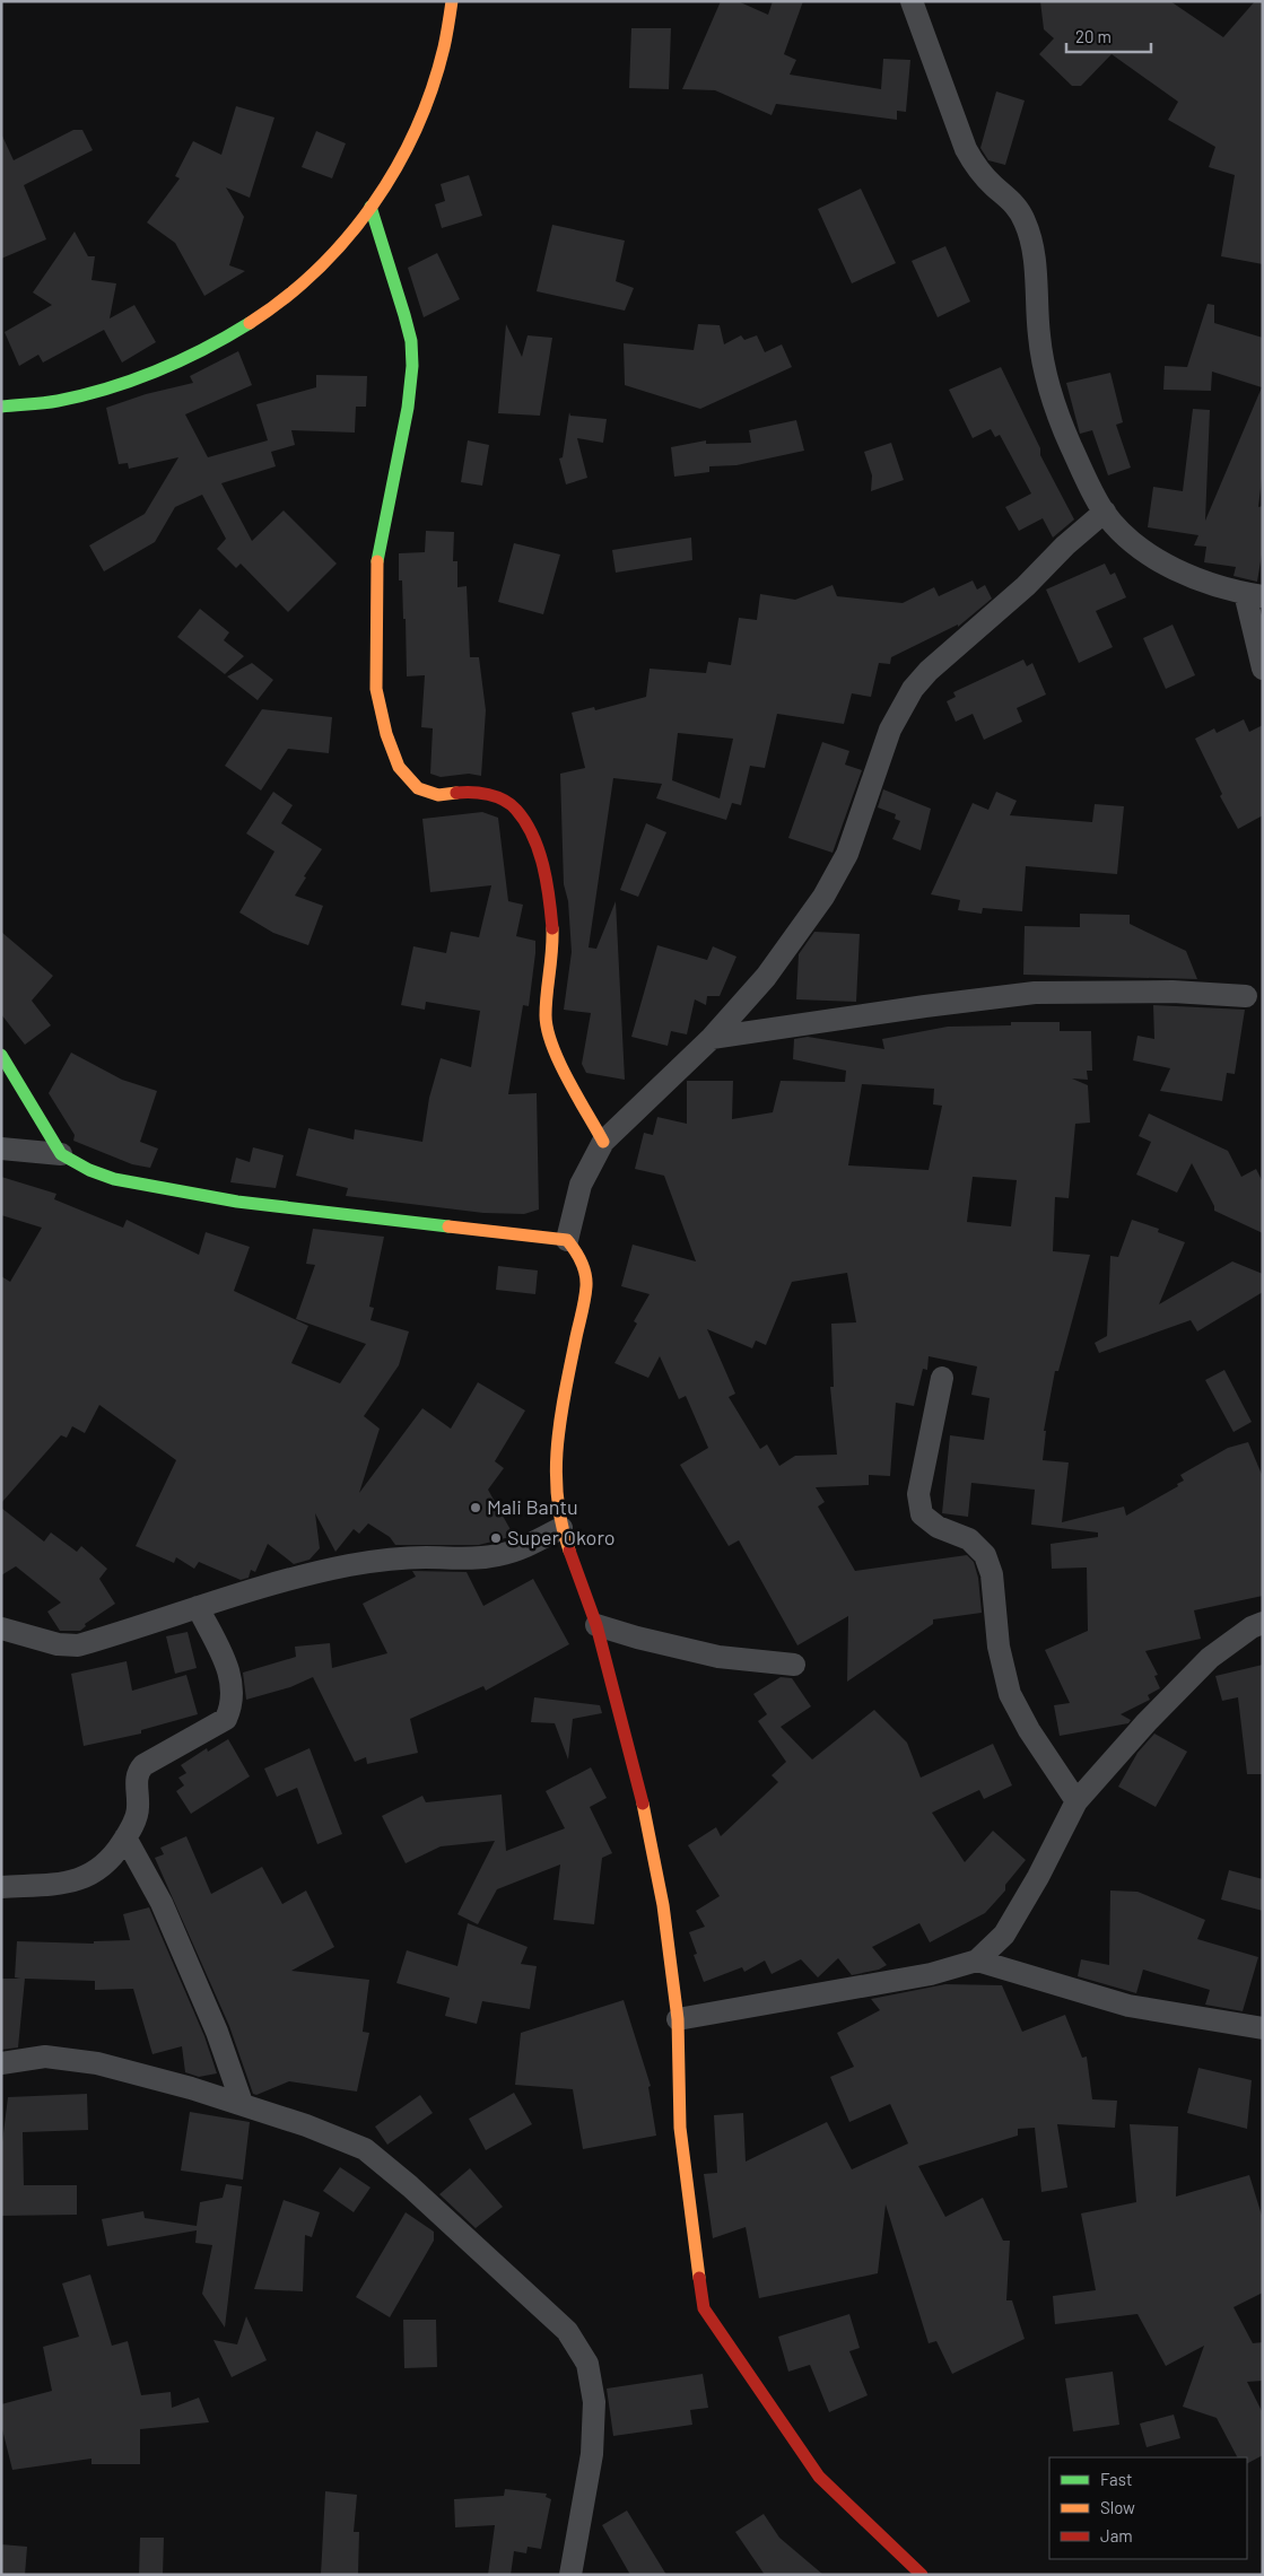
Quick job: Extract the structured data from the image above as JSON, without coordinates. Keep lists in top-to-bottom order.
{
  "places": ["Mali Bantu", "Super Okoro"],
  "legend": ["Fast", "Slow", "Jam"],
  "scale_bar": "20 m"
}
